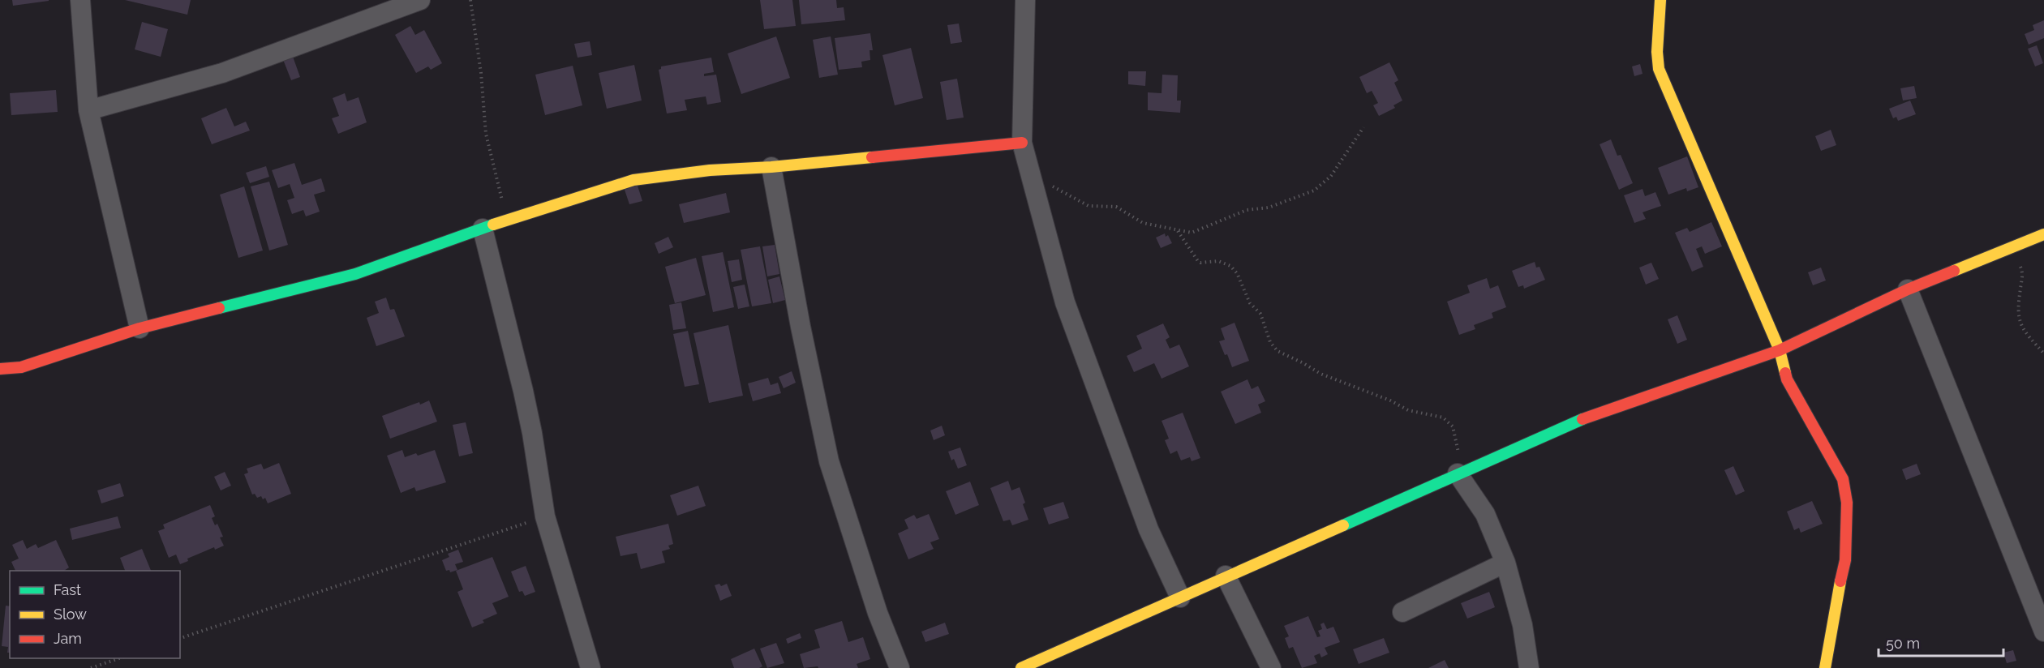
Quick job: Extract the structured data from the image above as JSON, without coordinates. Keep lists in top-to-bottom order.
{
  "legend": ["Fast", "Slow", "Jam"],
  "scale_bar": "50 m"
}
